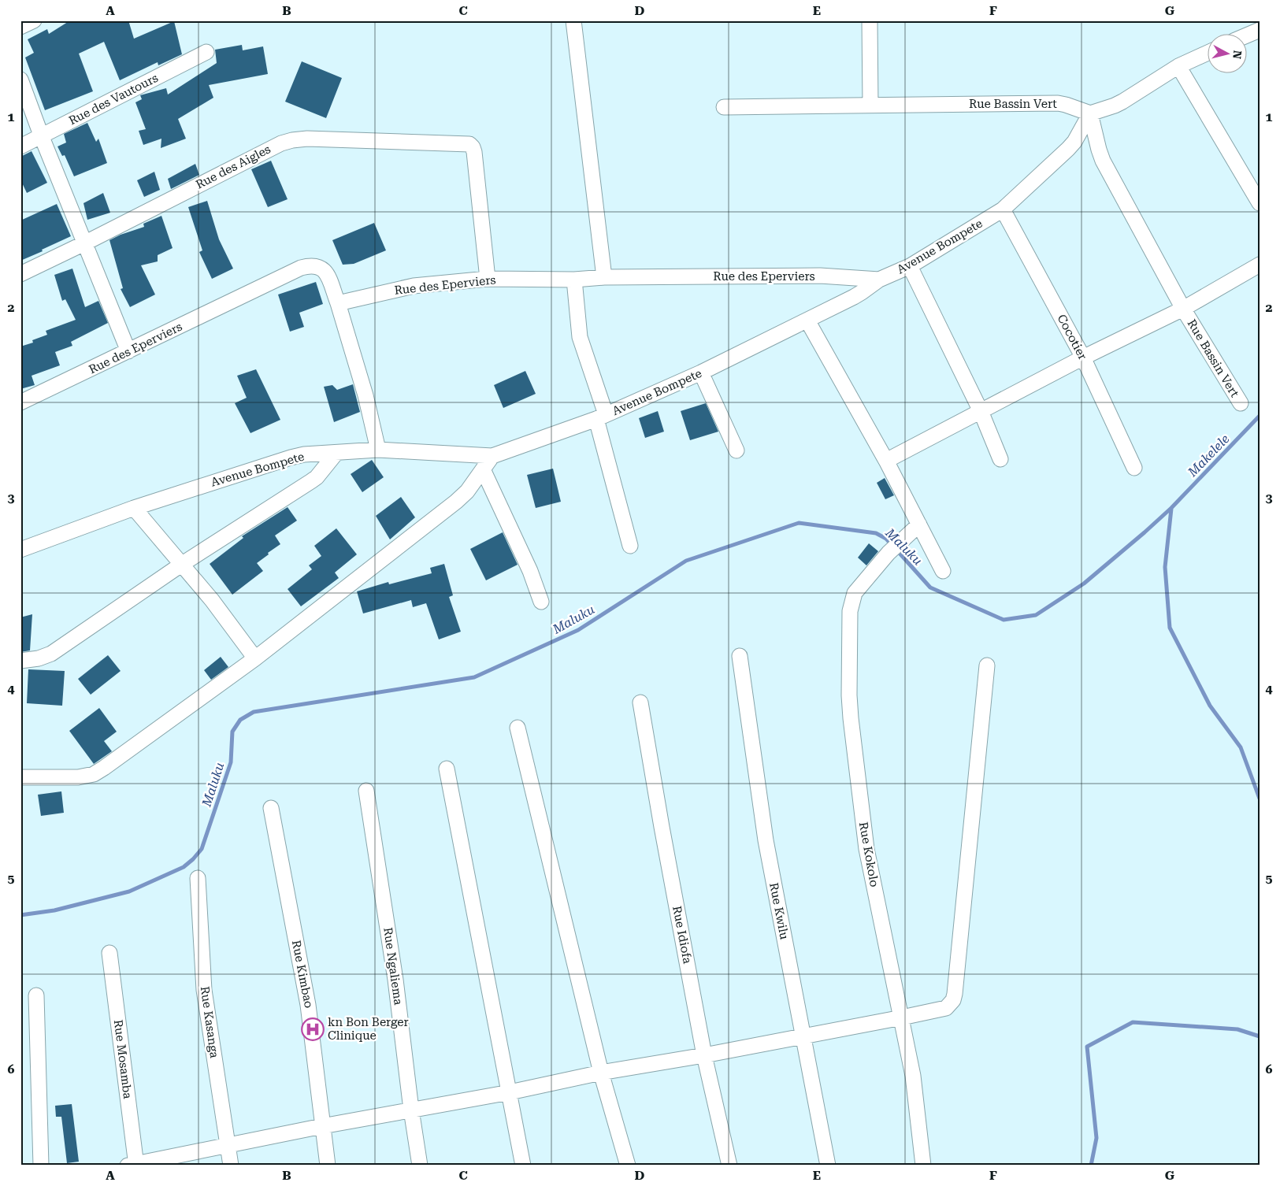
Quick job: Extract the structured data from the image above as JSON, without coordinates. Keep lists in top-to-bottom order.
{
  "streets": {
    "street": [
      "Rue des Vautours",
      "Rue Bassin Vert",
      "Rue des Aigles",
      "Avenue Bompete",
      "Rue des Eperviers",
      "Cocotier",
      "Rue Kokolo",
      "Rue Kwilu",
      "Rue Idiofa",
      "Rue Ngaliema",
      "Rue Kimbao",
      "Rue Kasanga",
      "Rue Mosamba"
    ]
  },
  "crossings": [
    ["Rue Bassin Vert", "Avenue Bompete"],
    ["Rue des Aigles", "Rue des Eperviers"],
    ["Avenue Bompete", "Rue des Eperviers"],
    ["Avenue Bompete", "Cocotier"]
  ],
  "water": ["Makelele", "Maluku"],
  "places": {
    "hospital": ["kn Bon Berger Clinique"]
  },
  "north": "right",
  "grid": {
    "columns": [
      "A",
      "B",
      "C",
      "D",
      "E",
      "F",
      "G"
    ],
    "rows": [
      "1",
      "2",
      "3",
      "4",
      "5",
      "6"
    ]
  }
}
